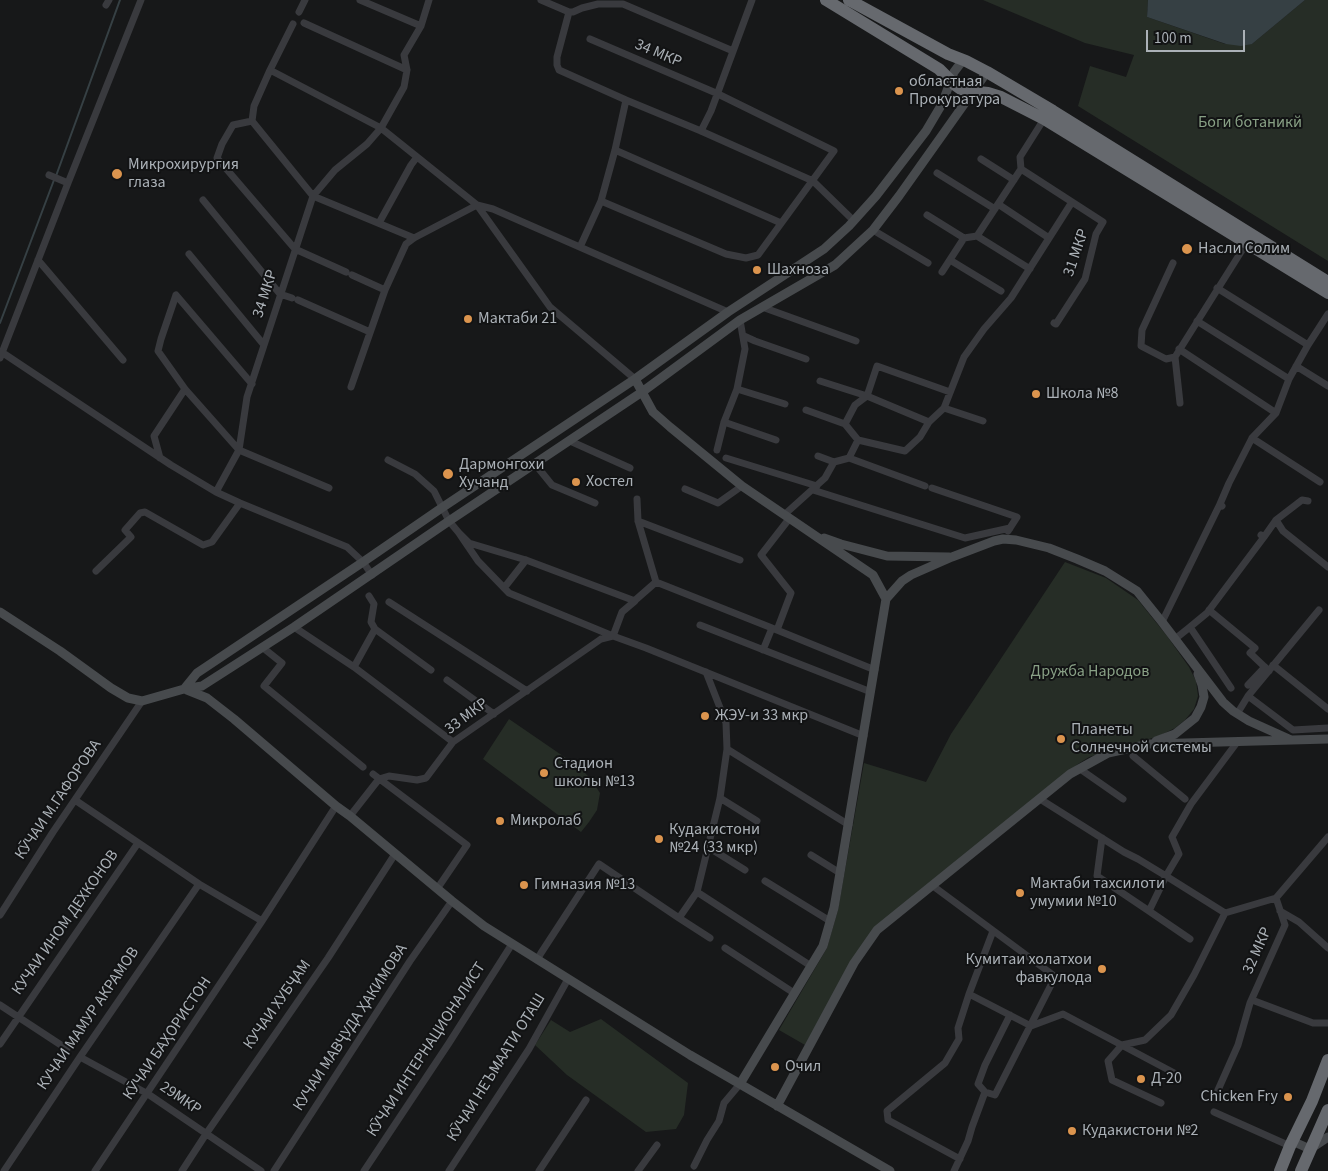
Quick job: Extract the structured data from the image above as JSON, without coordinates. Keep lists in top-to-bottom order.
{
  "streets": {
    "street": [
      "34 МКР",
      "31 МКР",
      "33 МКР",
      "КӮЧАИ М.ГАФОРОВА",
      "КУЧАИ ИНОМ ДЕХКОНОВ",
      "32 МКР",
      "КУЧАИ ХУБҶАМ",
      "КУЧАИ МАМУР АКРАМОВ",
      "КУЧАИ МАВҶУДА ҲАКИМОВА",
      "КӮЧАИ БАҲОРИСТОН",
      "КӮЧАИ ИНТЕРНАЦИОНАЛИСТ",
      "КӮЧАИ НЕЪМААТИ ОТАШ",
      "29МКР"
    ]
  },
  "crossings": [
    ["КУЧАИ ХУБҶАМ", "29МКР"],
    ["КУЧАИ МАМУР АКРАМОВ", "29МКР"],
    ["КӮЧАИ БАҲОРИСТОН", "29МКР"]
  ],
  "parks": ["Боги ботаникй", "Дружба Народов"],
  "places": [
    "областная Прокуратура",
    "Микрохирургия глаза",
    "Насли Солим",
    "Шахноза",
    "Мактаби 21",
    "Школа №8",
    "Дармонгохи Хучанд",
    "Хостел",
    "ЖЭУ-и 33 мкр",
    "Планеты Солнечной системы",
    "Стадион школы №13",
    "Микролаб",
    "Кудакистони №24 (33 мкр)",
    "Гимназия №13",
    "Мактаби тахсилоти умумии №10",
    "Кумитаи холатхои фавкулода",
    "Очил",
    "Д-20",
    "Chicken Fry",
    "Кудакистони №2"
  ],
  "scale_bar": "100 m"
}
